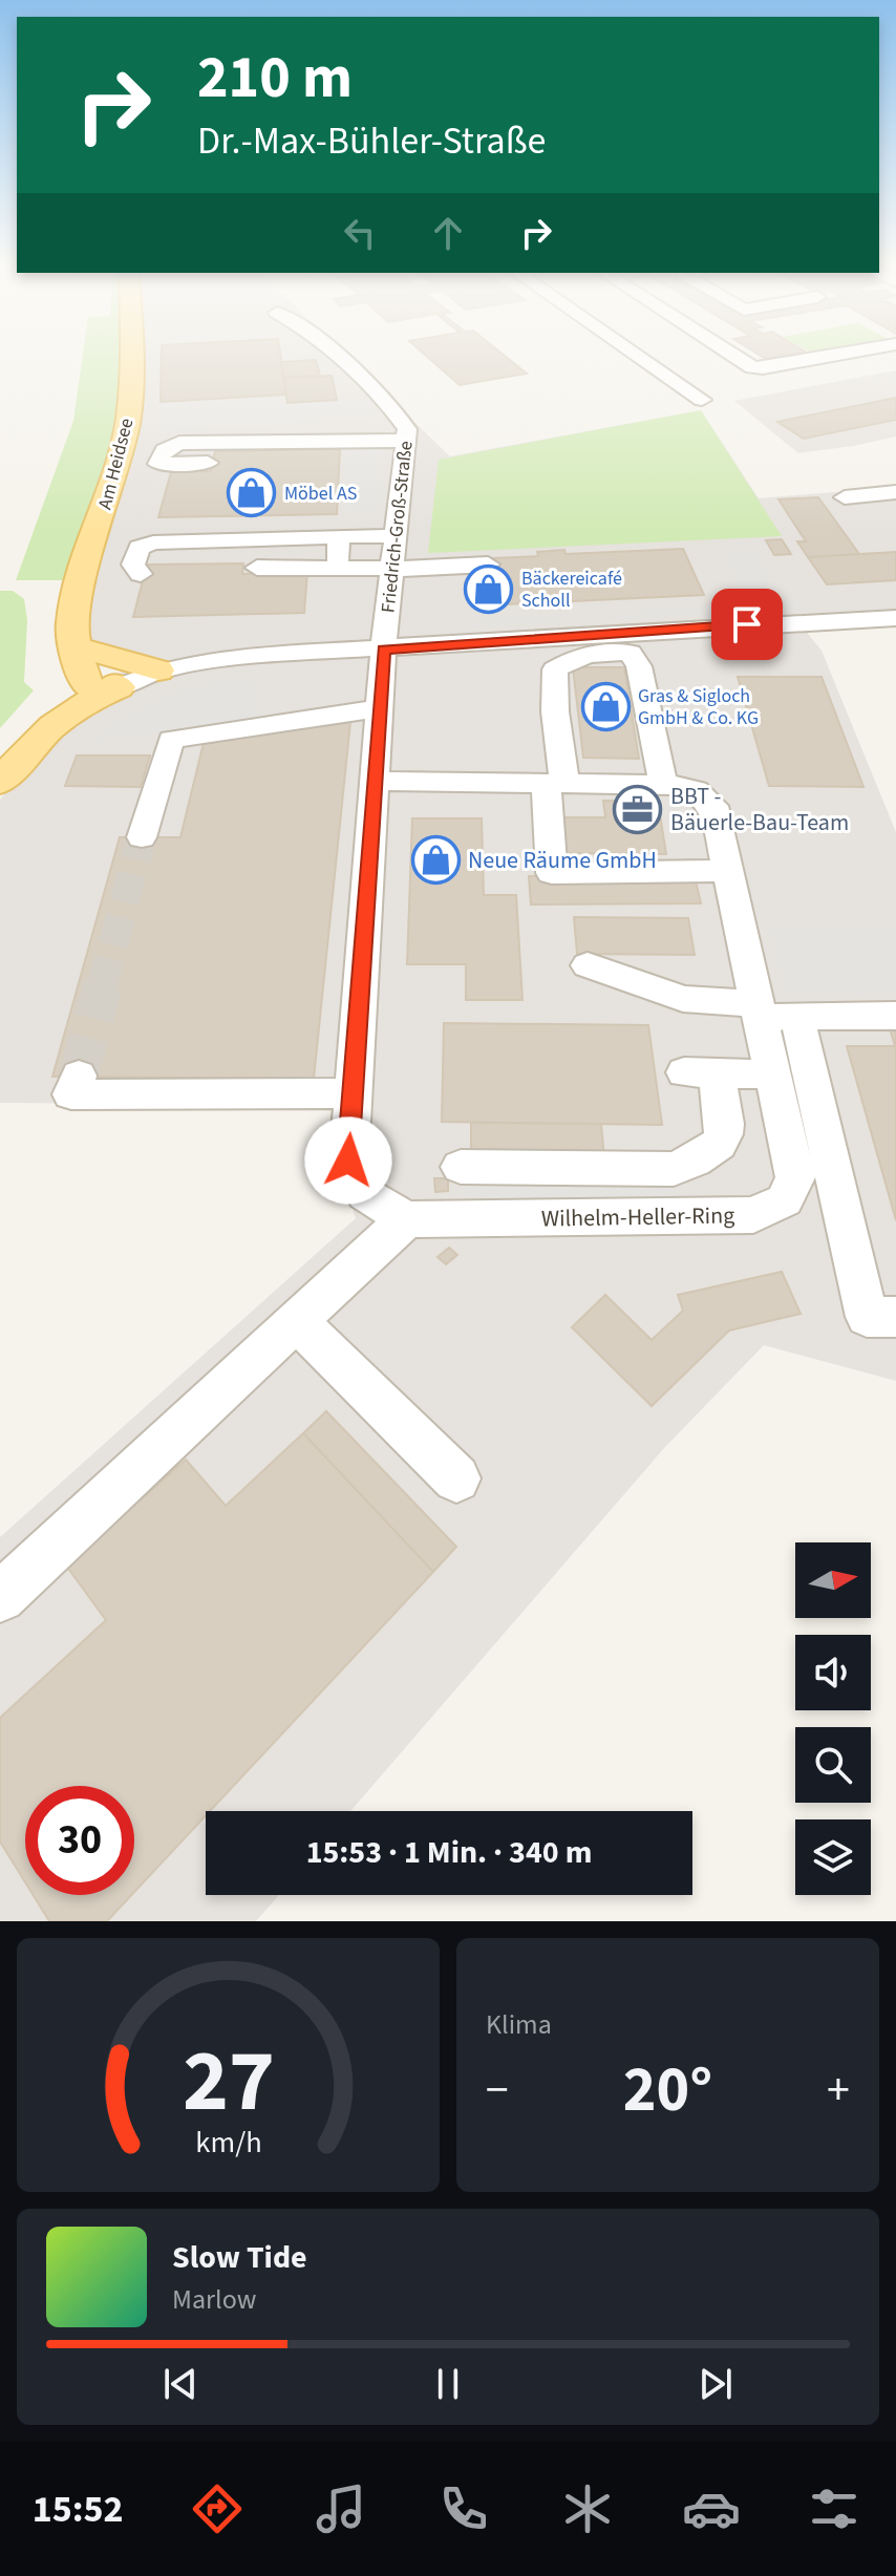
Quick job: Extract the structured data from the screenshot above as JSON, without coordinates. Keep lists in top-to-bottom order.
{
  "streets": {
    "main road": ["Am Heidsee"],
    "street": ["Friedrich-Groß-Straße", "Wilhelm-Heller-Ring"]
  },
  "places": {
    "shop": [
      "Möbel AS",
      "Bäckereicafé Scholl",
      "Gras & Sigloch GmbH & Co. KG",
      "Neue Räume GmbH"
    ],
    "office": ["BBT - Bäuerle-Bau-Team"]
  },
  "north": "right",
  "page": {
    "turn": ["210 m", "Dr.-Max-Bühler-Straße"],
    "limit": "30",
    "trip": "15:53 · 1 Min. · 340 m",
    "tile": "Klima",
    "heat": ["−", "20°", "+"],
    "song": ["Slow Tide", "Marlow"],
    "tabs": "15:52",
    "gauge": ["27", "km/h"]
  }
}
